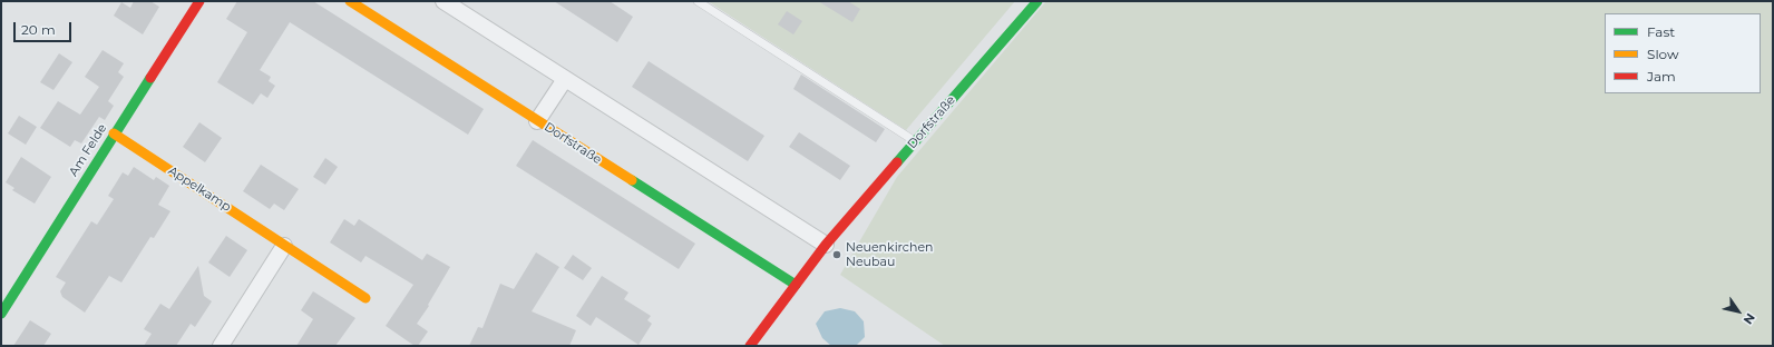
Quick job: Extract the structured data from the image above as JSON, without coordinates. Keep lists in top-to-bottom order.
{
  "streets": {
    "street": ["Dorfstraße", "Am Felde", "Appelkamp"]
  },
  "crossings": [
    ["Am Felde", "Appelkamp"]
  ],
  "places": ["Neuenkirchen Neubau"],
  "legend": ["Fast", "Slow", "Jam"],
  "scale_bar": "20 m",
  "north": "bottom right"
}
